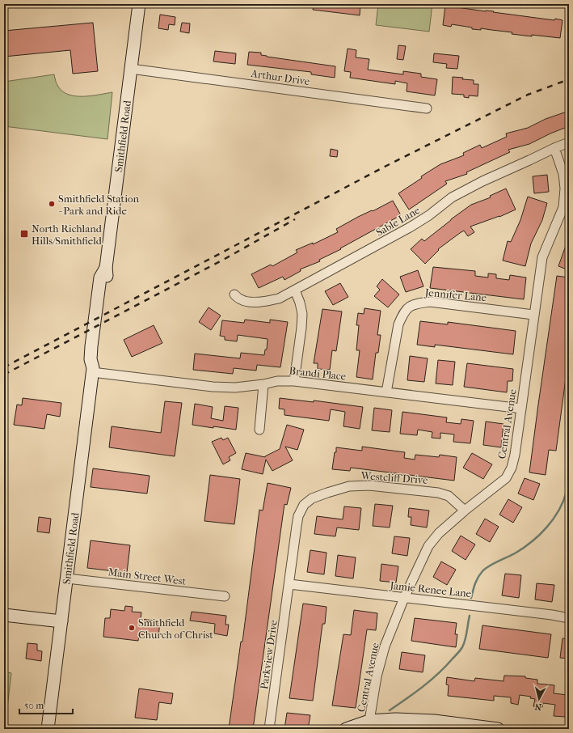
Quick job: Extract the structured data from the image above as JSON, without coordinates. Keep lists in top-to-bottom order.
{
  "streets": {
    "main road": ["Smithfield Road"],
    "street": [
      "Arthur Drive",
      "Sable Lane",
      "Jennifer Lane",
      "Brandi Place",
      "Central Avenue",
      "Westcliff Drive",
      "Main Street West",
      "Jamie Renee Lane",
      "Parkview Drive"
    ]
  },
  "crossings": [
    ["Arthur Drive", "Smithfield Road"],
    ["Smithfield Road", "Brandi Place"],
    ["Smithfield Road", "Main Street West"],
    ["Sable Lane", "Central Avenue"],
    ["Jennifer Lane", "Brandi Place"],
    ["Jennifer Lane", "Central Avenue"],
    ["Brandi Place", "Central Avenue"],
    ["Central Avenue", "Westcliff Drive"],
    ["Central Avenue", "Jamie Renee Lane"],
    ["Westcliff Drive", "Jamie Renee Lane"],
    ["Westcliff Drive", "Parkview Drive"],
    ["Jamie Renee Lane", "Parkview Drive"]
  ],
  "places": {
    "other": ["Smithfield Station - Park and Ride", "Smithfield Church of Christ"],
    "transit": ["North Richland Hills/Smithfield"]
  },
  "scale_bar": "50 m",
  "north": "bottom"
}
